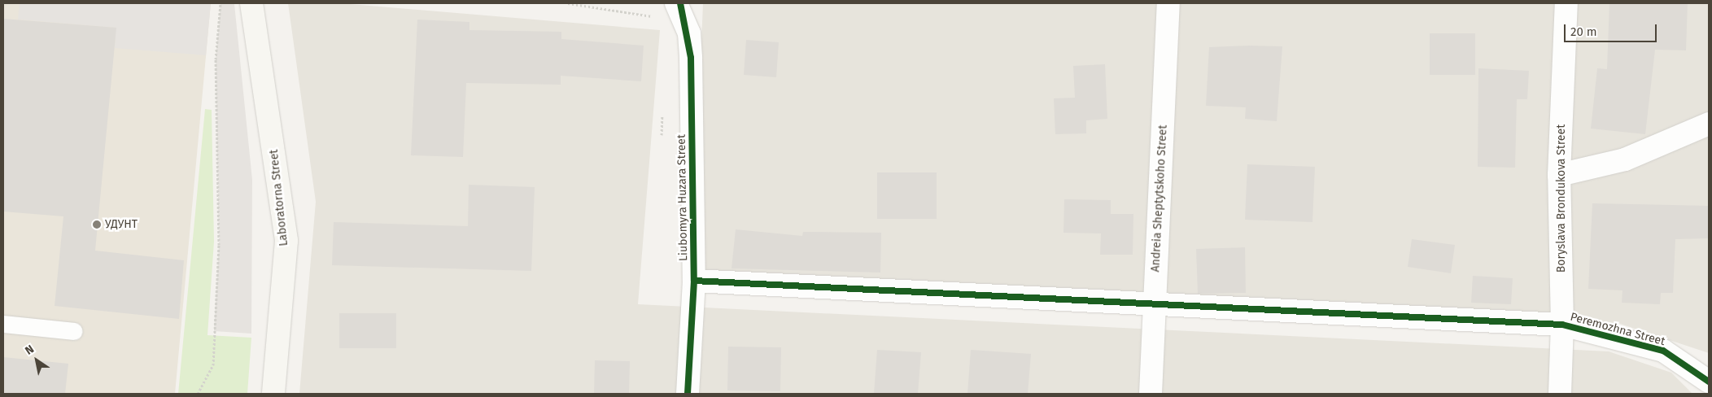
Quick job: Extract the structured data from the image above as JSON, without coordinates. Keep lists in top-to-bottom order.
{
  "streets": {
    "main road": ["Laboratorna Street"],
    "street": [
      "Liubomyra Huzara Street",
      "Andreia Sheptytskoho Street",
      "Boryslava Brondukova Street",
      "Peremozhna Street"
    ]
  },
  "crossings": [
    ["Liubomyra Huzara Street", "Peremozhna Street"],
    ["Andreia Sheptytskoho Street", "Peremozhna Street"],
    ["Boryslava Brondukova Street", "Peremozhna Street"]
  ],
  "places": ["УДУНТ"],
  "scale_bar": "20 m",
  "north": "top left"
}
